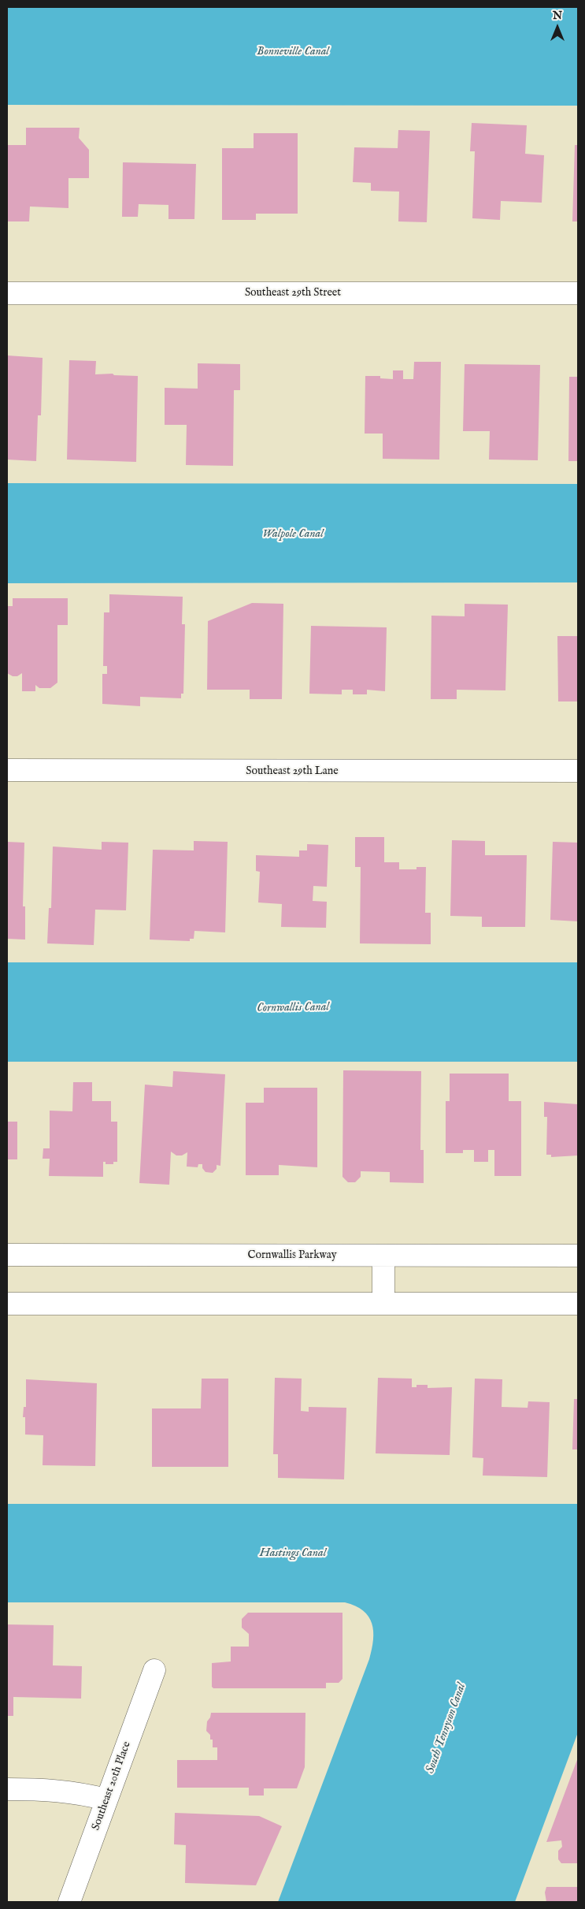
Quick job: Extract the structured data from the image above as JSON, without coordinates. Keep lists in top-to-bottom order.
{
  "streets": {
    "street": [
      "Southeast 29th Street",
      "Southeast 29th Lane",
      "Cornwallis Parkway",
      "Southeast 20th Place"
    ]
  },
  "water": [
    "Bonneville Canal",
    "Walpole Canal",
    "Cornwallis Canal",
    "Hastings Canal",
    "South Tennyson Canal"
  ],
  "north": "top"
}
